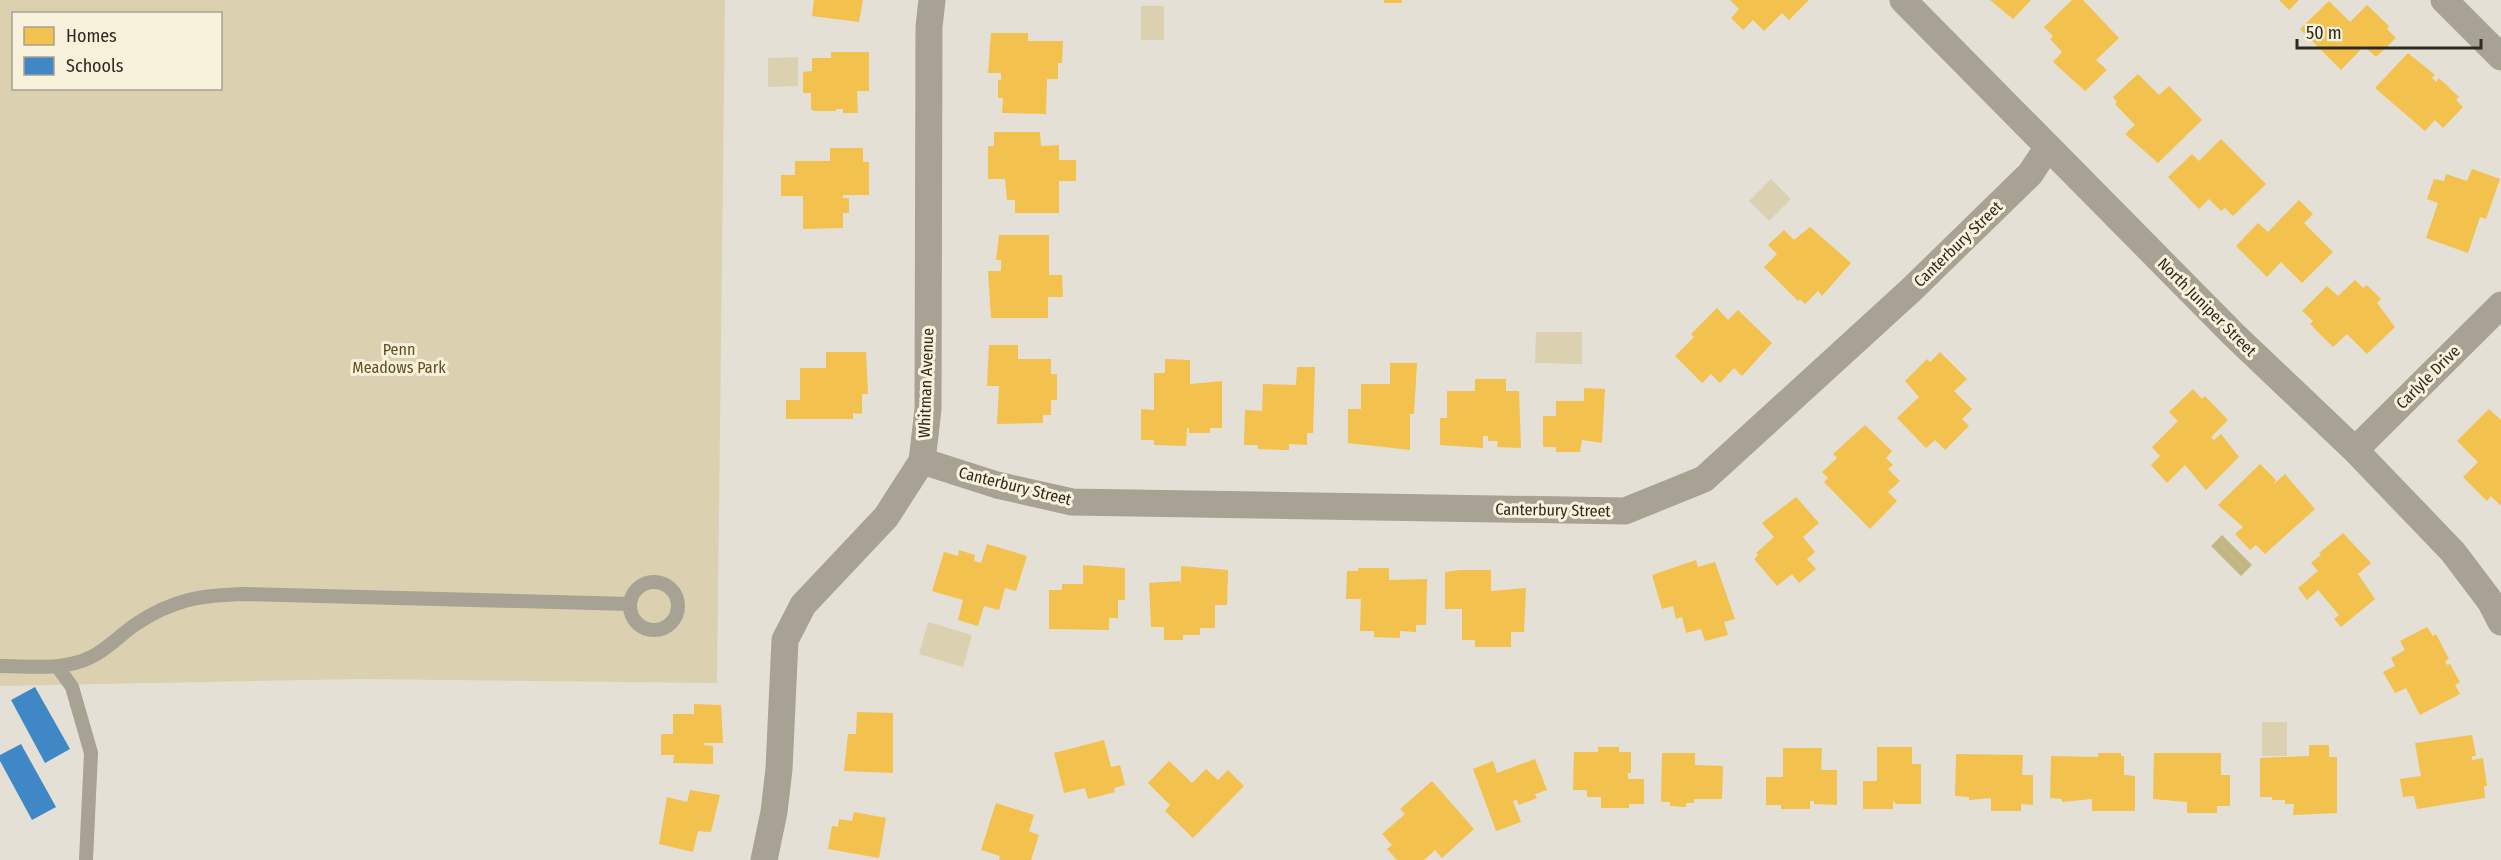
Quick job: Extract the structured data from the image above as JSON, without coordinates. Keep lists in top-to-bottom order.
{
  "streets": {
    "street": [
      "Canterbury Street",
      "North Juniper Street",
      "Carlyle Drive",
      "Whitman Avenue"
    ]
  },
  "crossings": [
    ["Canterbury Street", "North Juniper Street"],
    ["Canterbury Street", "Whitman Avenue"],
    ["North Juniper Street", "Carlyle Drive"]
  ],
  "parks": ["Penn Meadows Park"],
  "legend": ["Homes", "Schools"],
  "scale_bar": "50 m"
}
